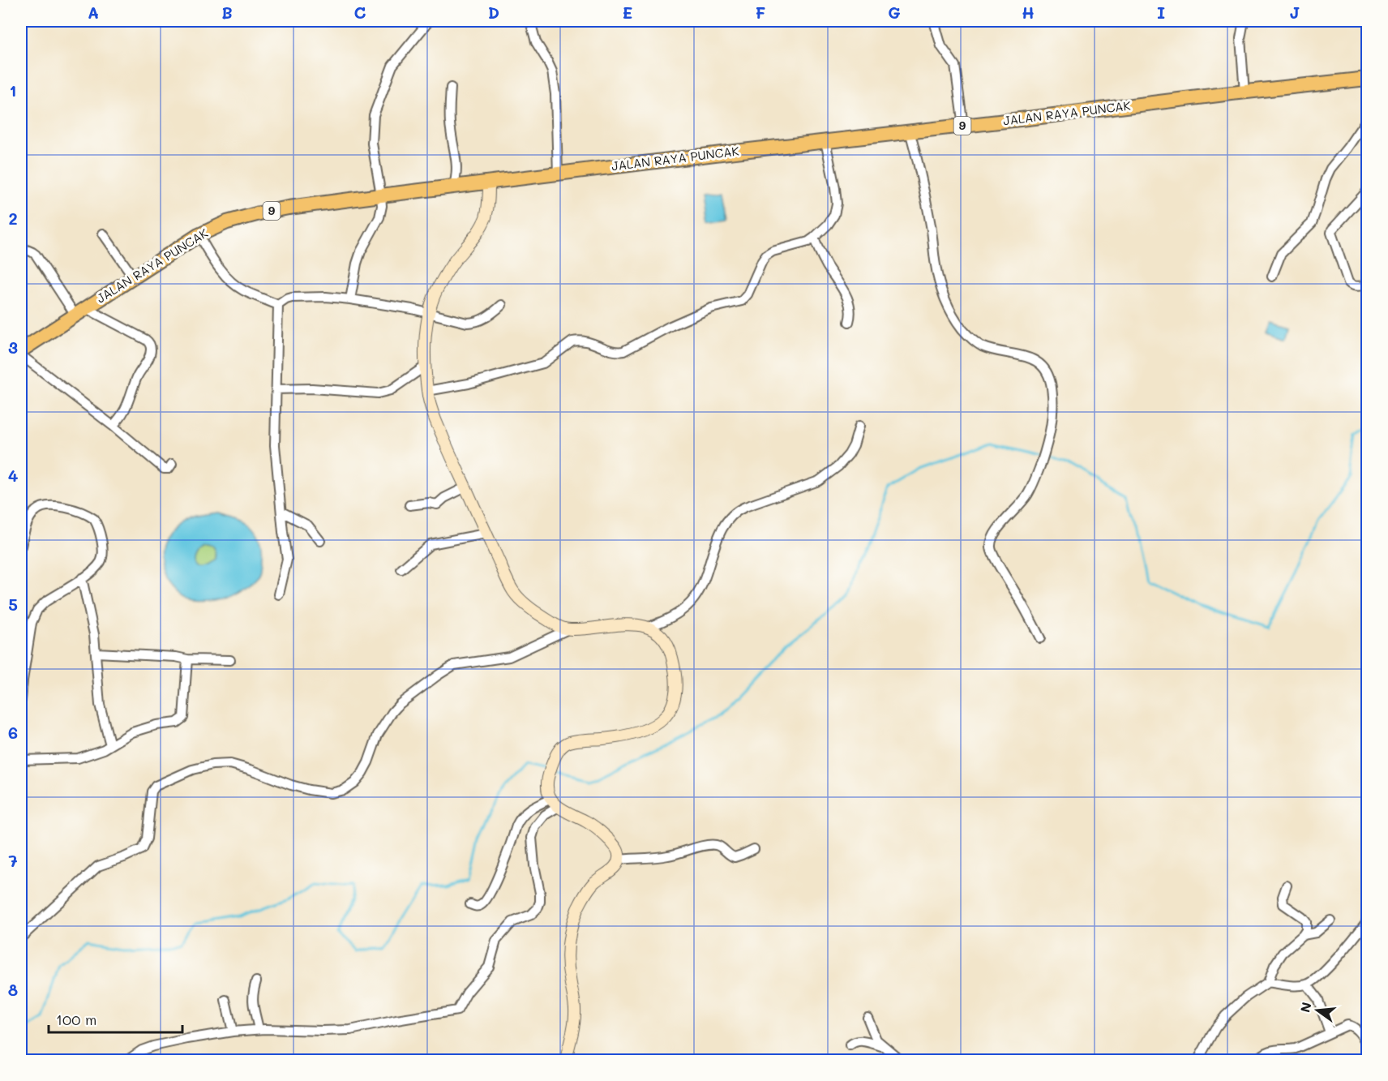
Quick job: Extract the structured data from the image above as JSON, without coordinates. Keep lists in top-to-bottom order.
{
  "streets": {
    "highway": ["JALAN RAYA PUNCAK", "9"]
  },
  "scale_bar": "100 m",
  "north": "left",
  "grid": {
    "columns": [
      "A",
      "B",
      "C",
      "D",
      "E",
      "F",
      "G",
      "H",
      "I",
      "J"
    ],
    "rows": [
      "1",
      "2",
      "3",
      "4",
      "5",
      "6",
      "7",
      "8"
    ]
  }
}
